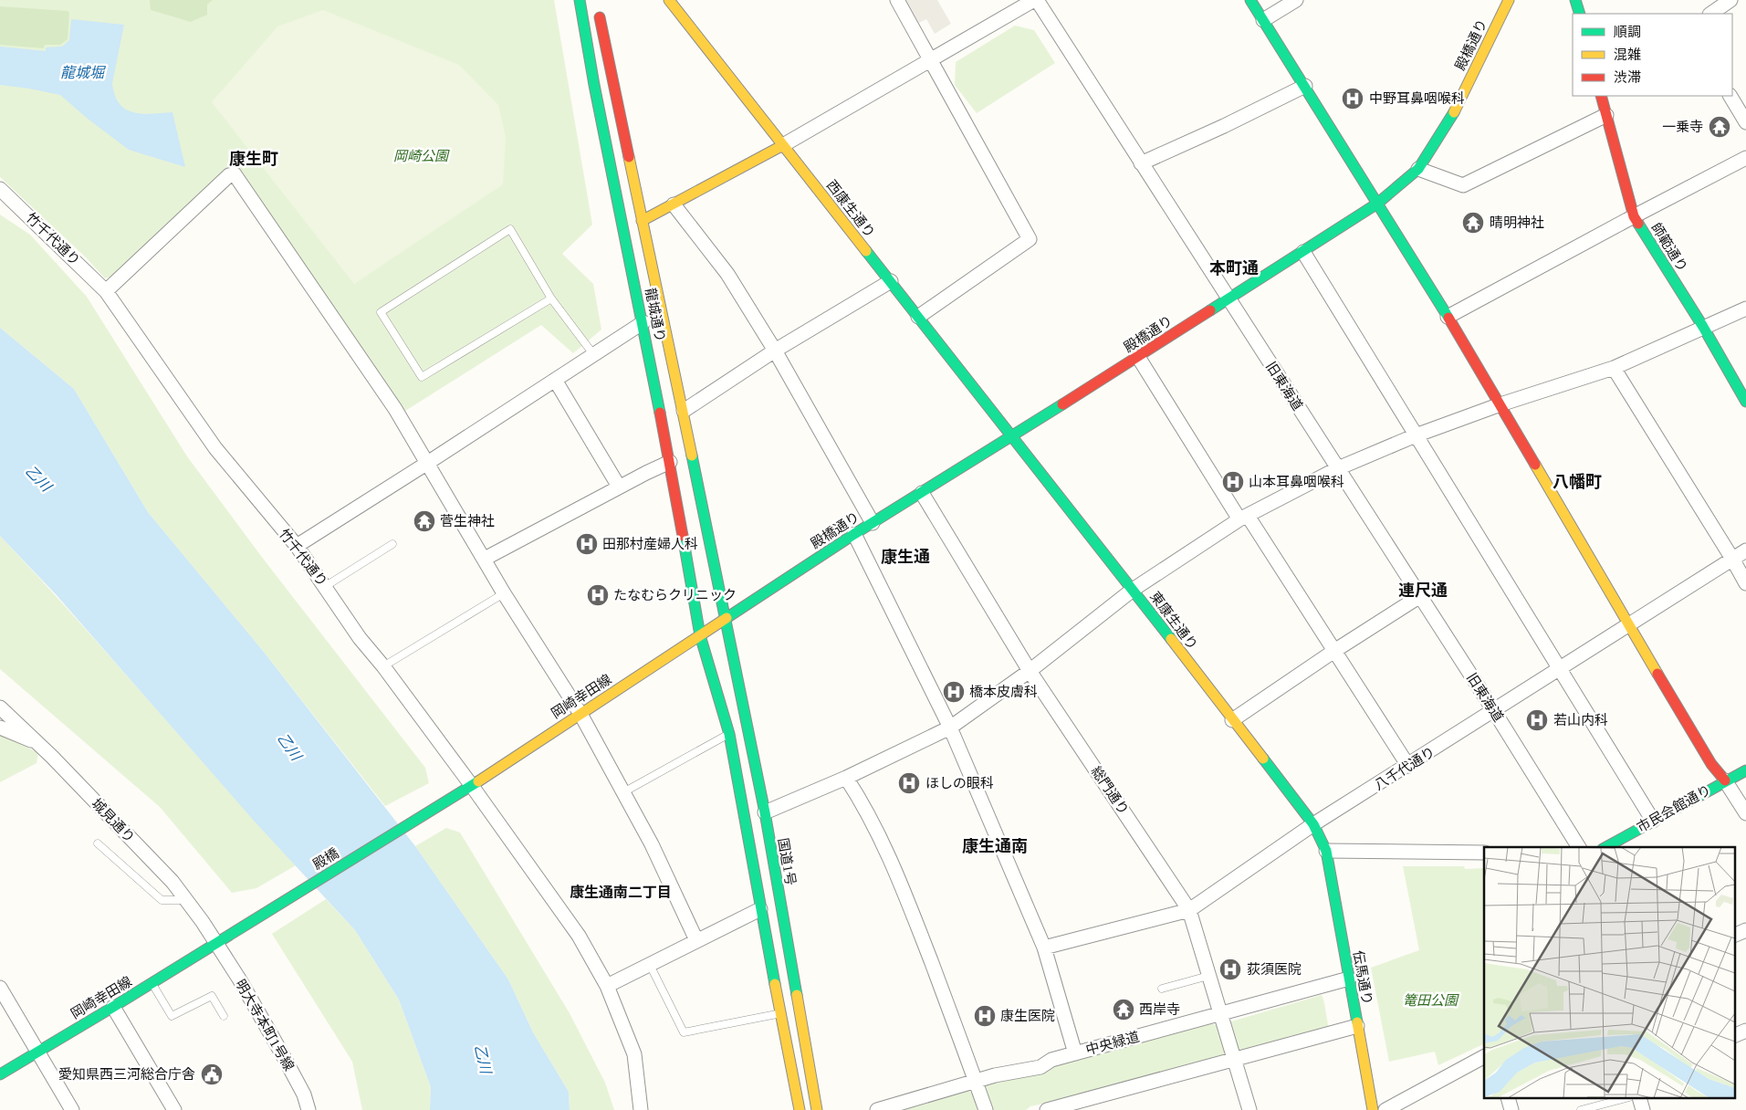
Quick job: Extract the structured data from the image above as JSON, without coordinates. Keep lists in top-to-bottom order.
{
  "streets": {
    "main road": [
      "殿橋通り",
      "西康生通り",
      "師範通り",
      "龍城通り",
      "東康生通り",
      "岡崎幸田線",
      "市民会館通り",
      "殿橋",
      "国道1号",
      "伝馬通り"
    ],
    "street": [
      "竹千代通り",
      "旧東海道",
      "八千代通り",
      "総門通り",
      "城見通り",
      "明大寺本町1号線",
      "中央緑道"
    ]
  },
  "crossings": [
    ["殿橋通り", "西康生通り"],
    ["殿橋通り", "龍城通り"],
    ["殿橋通り", "旧東海道"],
    ["殿橋通り", "東康生通り"],
    ["殿橋通り", "岡崎幸田線"],
    ["殿橋通り", "総門通り"],
    ["殿橋通り", "国道1号"],
    ["西康生通り", "東康生通り"],
    ["竹千代通り", "岡崎幸田線"],
    ["龍城通り", "岡崎幸田線"],
    ["龍城通り", "国道1号"],
    ["旧東海道", "八千代通り"],
    ["東康生通り", "八千代通り"],
    ["東康生通り", "伝馬通り"],
    ["岡崎幸田線", "城見通り"],
    ["岡崎幸田線", "殿橋"],
    ["岡崎幸田線", "国道1号"],
    ["岡崎幸田線", "明大寺本町1号線"],
    ["八千代通り", "総門通り"],
    ["八千代通り", "伝馬通り"],
    ["総門通り", "中央緑道"],
    ["城見通り", "殿橋"],
    ["城見通り", "明大寺本町1号線"],
    ["殿橋", "明大寺本町1号線"],
    ["伝馬通り", "中央緑道"]
  ],
  "districts": [
    "康生町",
    "本町通",
    "八幡町",
    "康生通",
    "連尺通",
    "康生通南",
    "康生通南二丁目"
  ],
  "water": ["龍城堀", "乙川"],
  "parks": ["岡崎公園", "篭田公園"],
  "places": {
    "hospital": [
      "中野耳鼻咽喉科",
      "山本耳鼻咽喉科",
      "田那村産婦人科",
      "たなむらクリニック",
      "橋本皮膚科",
      "若山内科",
      "ほしの眼科",
      "荻須医院",
      "康生医院"
    ],
    "temple": [
      "一乗寺",
      "晴明神社",
      "菅生神社",
      "西岸寺"
    ],
    "public building": ["愛知県西三河総合庁舎"]
  },
  "legend": ["順調", "混雑", "渋滞"]
}
